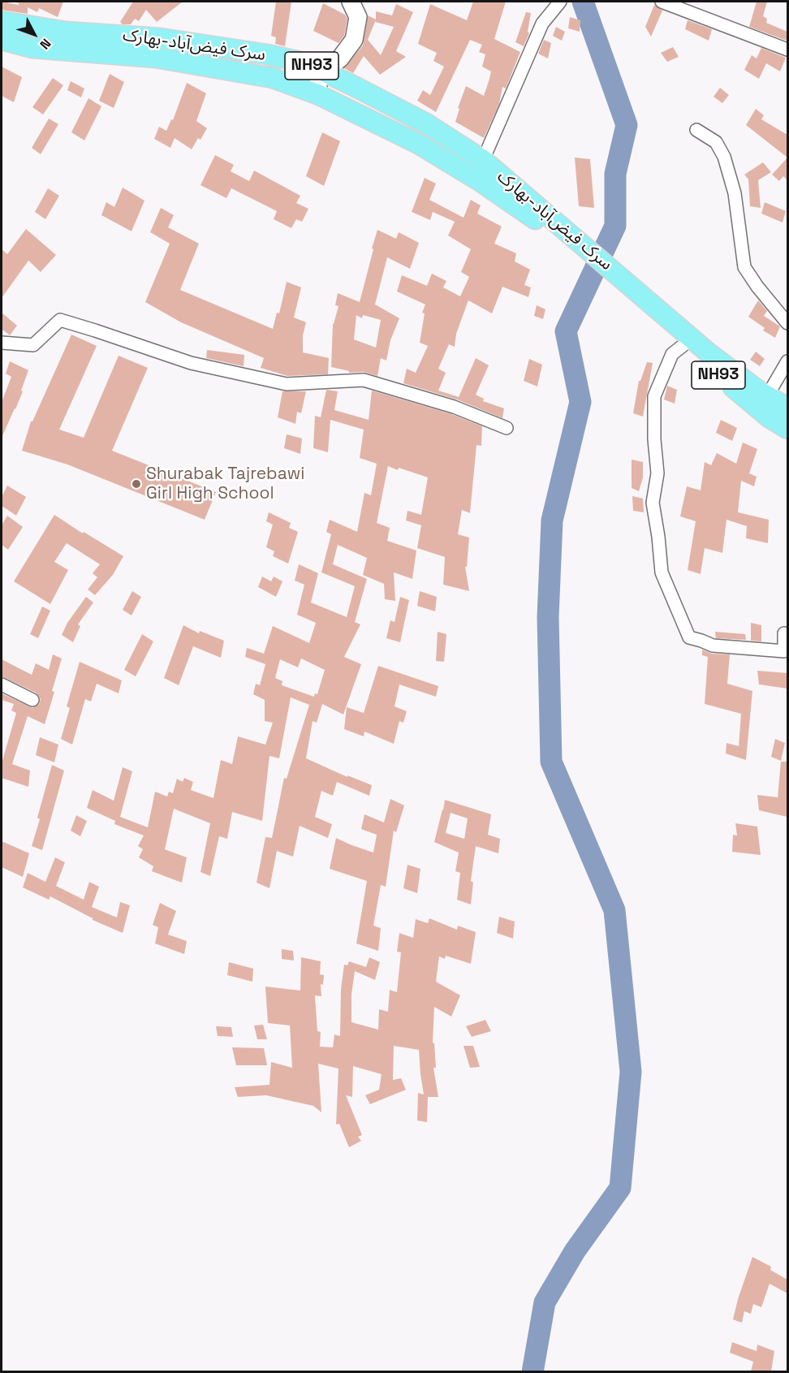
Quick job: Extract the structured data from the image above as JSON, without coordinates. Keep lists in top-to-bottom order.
{
  "streets": {
    "main road": ["سرک فیض‌آباد-بهارک", "NH93"]
  },
  "crossings": [
    ["سرک فیض‌آباد-بهارک", "NH93"]
  ],
  "places": ["Shurabak Tajrebawi Girl High School"],
  "north": "bottom right"
}
